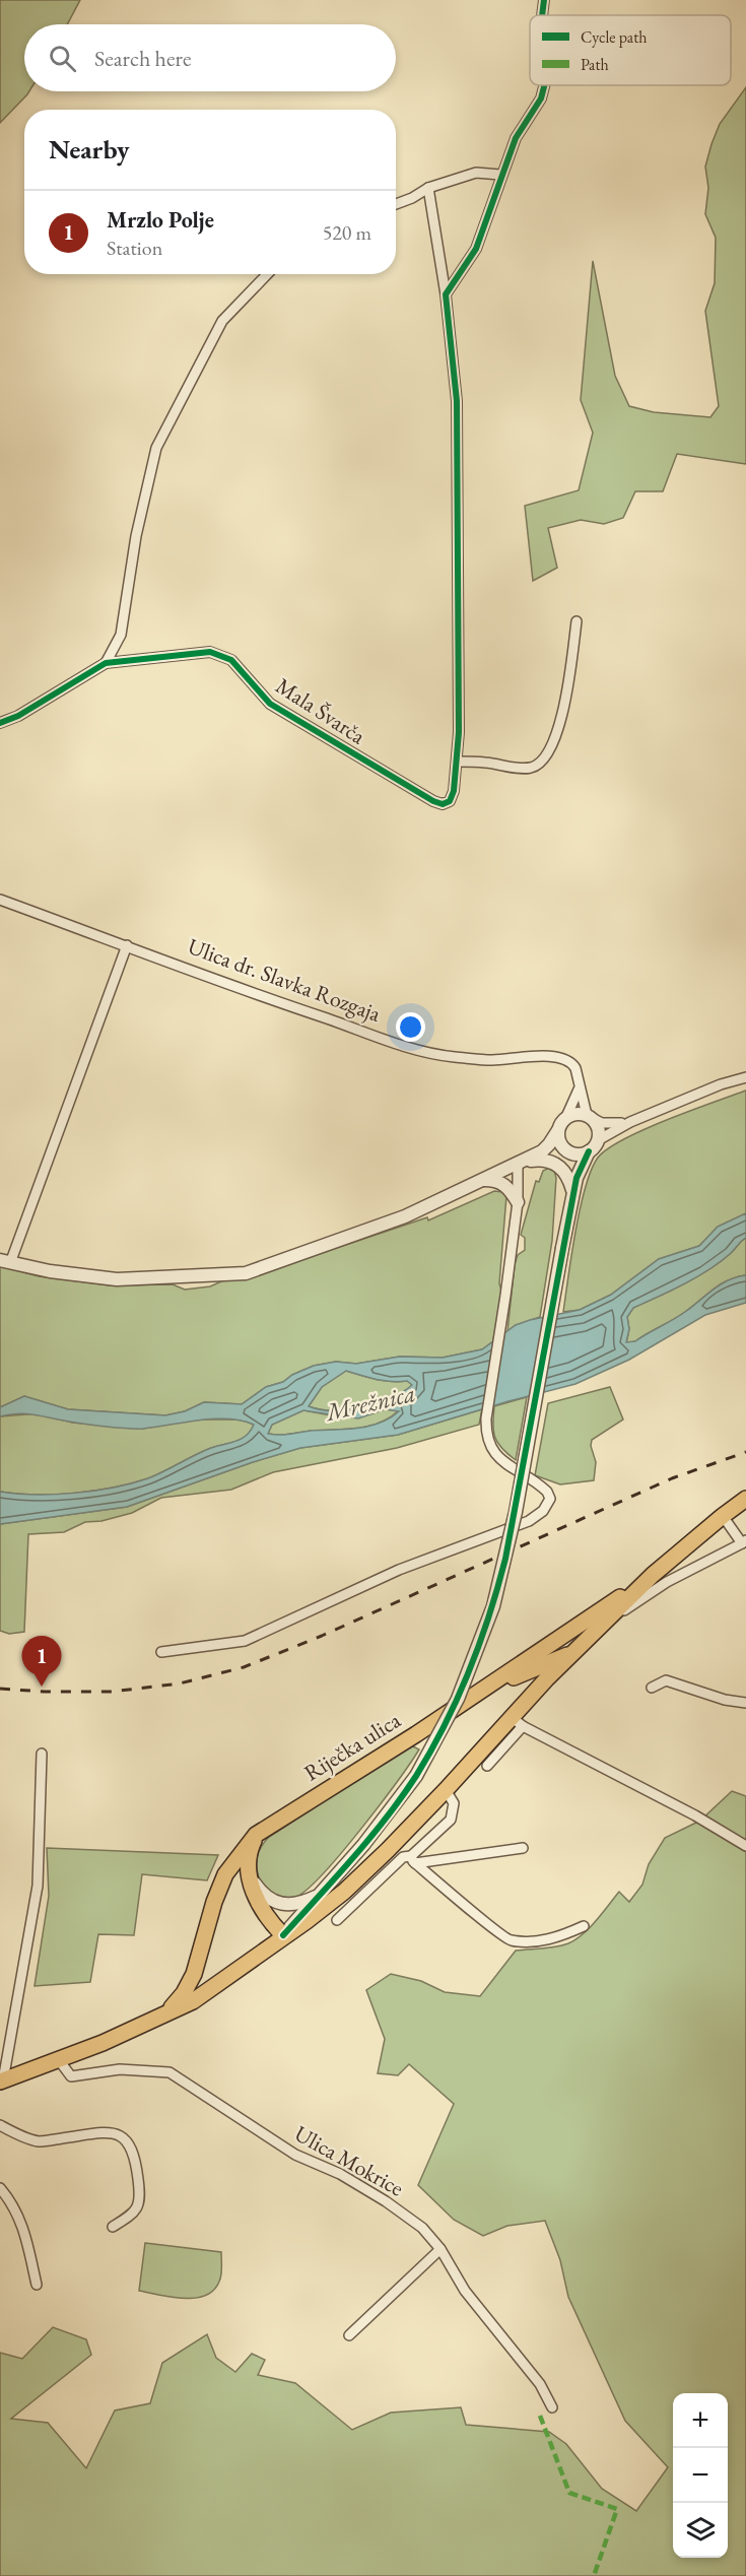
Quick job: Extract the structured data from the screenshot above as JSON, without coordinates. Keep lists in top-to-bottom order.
{
  "streets": {
    "main road": ["Riječka ulica"],
    "street": ["Mala Švarča", "Ulica dr. Slavka Rozgaja", "Ulica Mokrice"]
  },
  "crossings": [
    ["Riječka ulica", "Ulica Mokrice"]
  ],
  "water": ["Mrežnica"],
  "legend": ["Cycle path", "Path"],
  "page": {
    "search": "Search here",
    "heading": "Nearby",
    "list": [
      {
        "mark": "1",
        "name": "Mrzlo Polje",
        "note": "Station",
        "value": "520 m"
      }
    ],
    "pins": "1",
    "map_buttons": ["+", "−"]
  }
}
